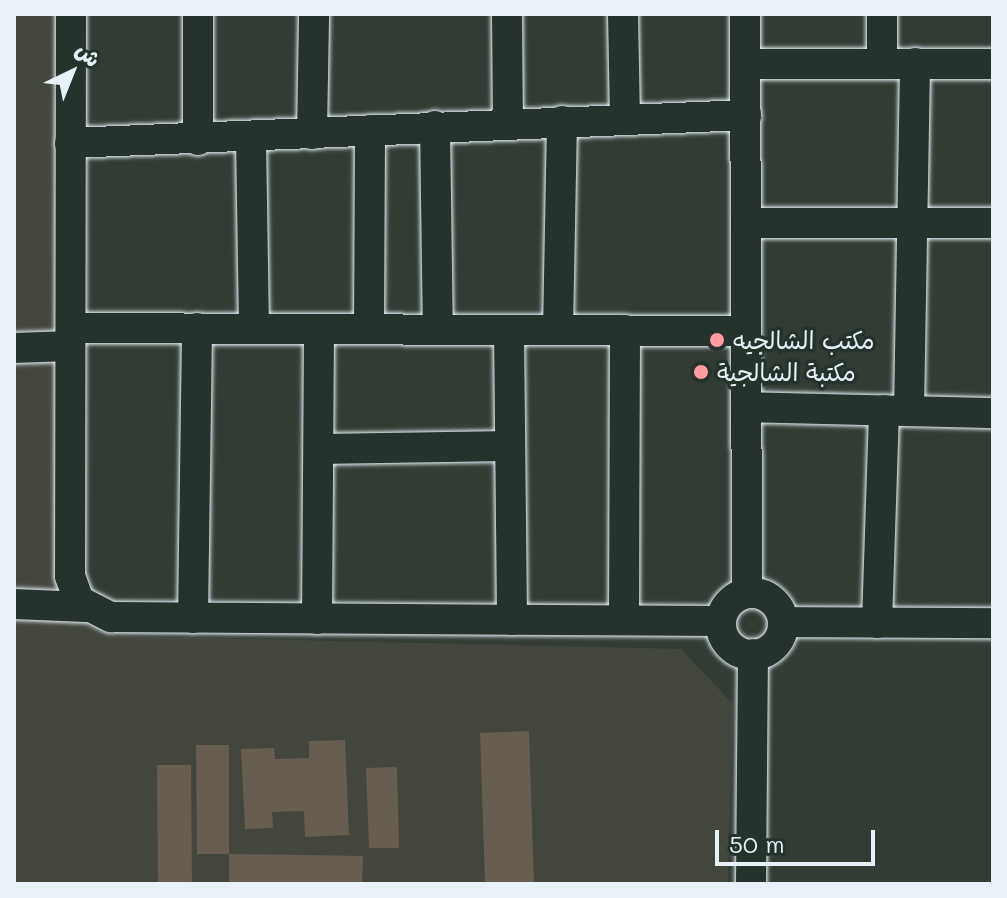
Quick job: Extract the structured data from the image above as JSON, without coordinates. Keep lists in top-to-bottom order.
{
  "places": ["مكتب الشالجيه", "مكتبة الشالجية"],
  "scale_bar": "50 m",
  "north": "top right"
}
